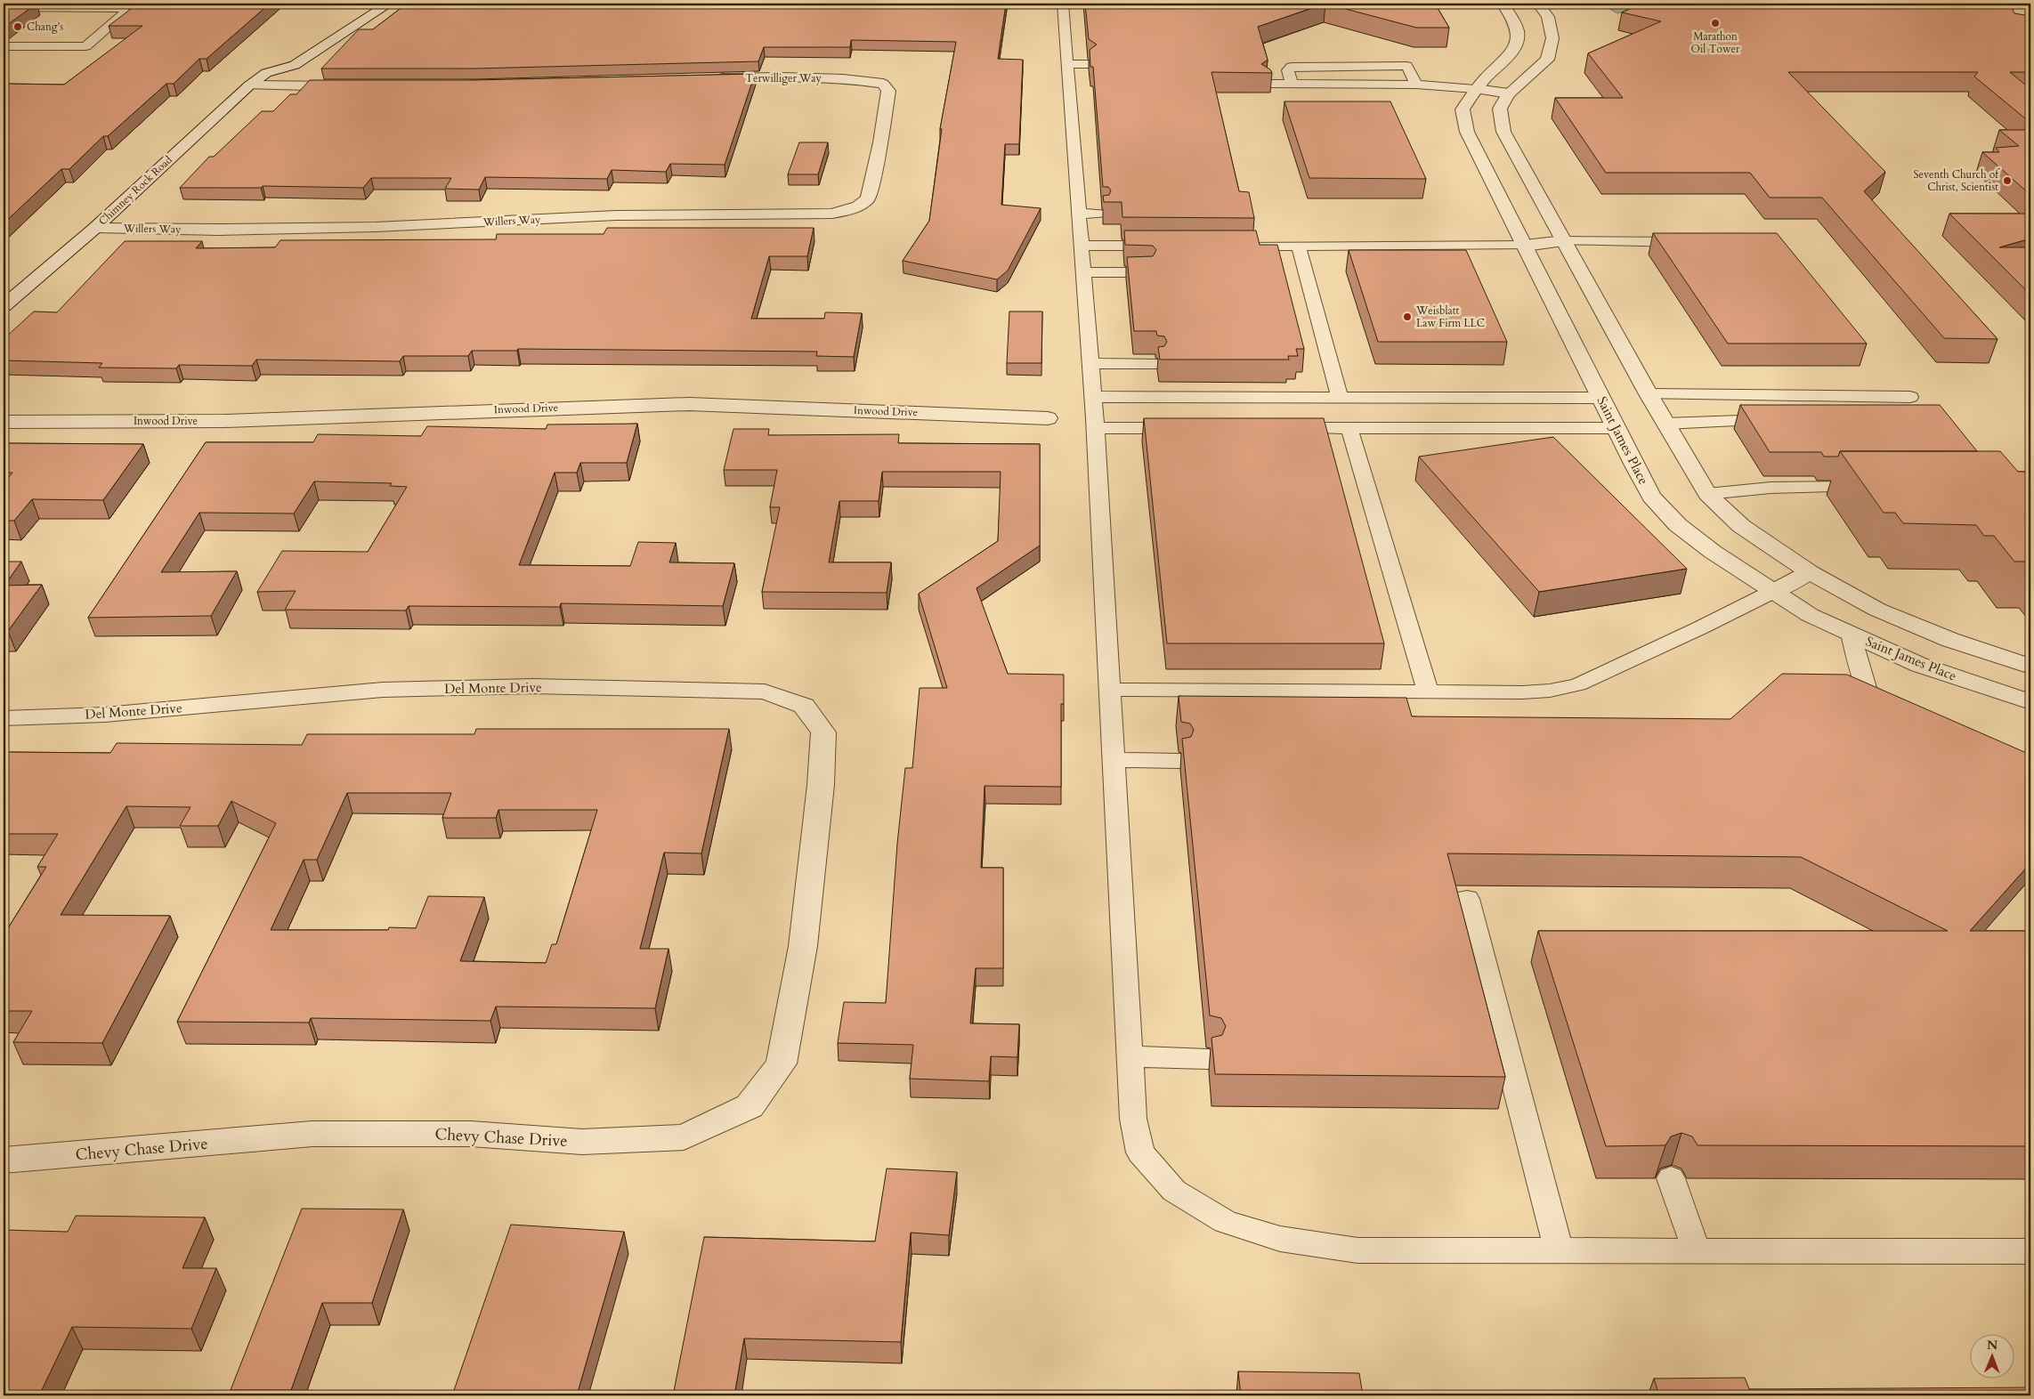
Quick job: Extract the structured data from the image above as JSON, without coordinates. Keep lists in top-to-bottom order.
{
  "streets": {
    "street": [
      "Terwilliger Way",
      "Chimney Rock Road",
      "Willers Way",
      "Inwood Drive",
      "Saint James Place",
      "Del Monte Drive",
      "Chevy Chase Drive"
    ]
  },
  "crossings": [
    ["Terwilliger Way", "Willers Way"],
    ["Chimney Rock Road", "Willers Way"],
    ["Del Monte Drive", "Chevy Chase Drive"]
  ],
  "places": [
    "Marathon Oil Tower",
    "Chang’s",
    "Seventh Church of Christ, Scientist",
    "Weisblatt Law Firm LLC"
  ],
  "north": "top"
}
